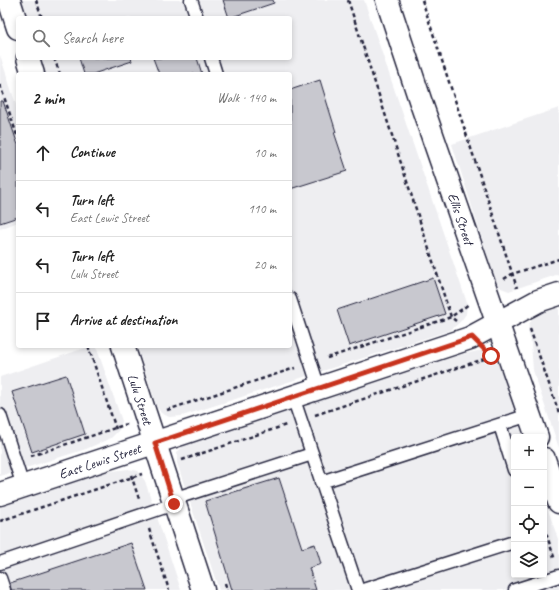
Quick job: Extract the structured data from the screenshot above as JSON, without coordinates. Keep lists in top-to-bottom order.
{
  "streets": {
    "street": ["Ellis Street", "Lulu Street", "East Lewis Street"]
  },
  "crossings": [
    ["Ellis Street", "East Lewis Street"],
    ["Lulu Street", "East Lewis Street"]
  ],
  "page": {
    "search": "Search here",
    "heading": ["2 min", "Walk · 140 m"],
    "list": [
      ["Continue", "10 m"],
      ["Turn left", "East Lewis Street", "110 m"],
      ["Turn left", "Lulu Street", "20 m"],
      "Arrive at destination"
    ],
    "map_buttons": ["+", "−"]
  }
}
